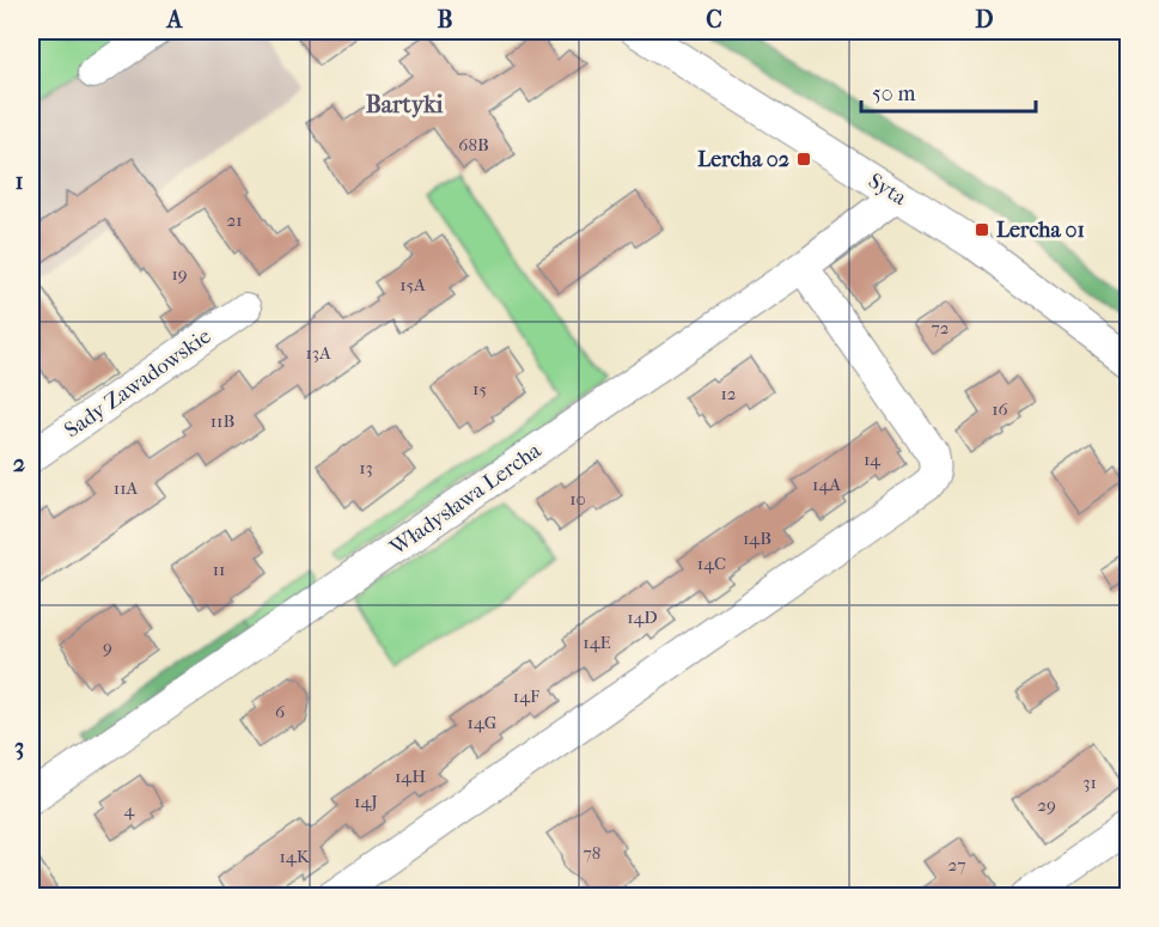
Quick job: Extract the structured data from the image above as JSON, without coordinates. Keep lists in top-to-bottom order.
{
  "streets": {
    "street": ["Syta", "Sady Zawadowskie", "Władysława Lercha"]
  },
  "crossings": [
    ["Syta", "Władysława Lercha"]
  ],
  "districts": ["Bartyki"],
  "places": {
    "transit": ["Lercha 02", "Lercha 01"]
  },
  "house_numbers": [
    "68B",
    "21",
    "19",
    "15A",
    "72",
    "13A",
    "15",
    "12",
    "16",
    "11B",
    "14",
    "13",
    "14A",
    "11A",
    "10",
    "14B",
    "14C",
    "11",
    "14D",
    "14E",
    "9",
    "14F",
    "6",
    "14G",
    "14H",
    "31",
    "14J",
    "29",
    "4",
    "78",
    "14K",
    "27"
  ],
  "scale_bar": "50 m",
  "grid": {
    "columns": [
      "A",
      "B",
      "C",
      "D"
    ],
    "rows": ["1", "2", "3"]
  }
}
